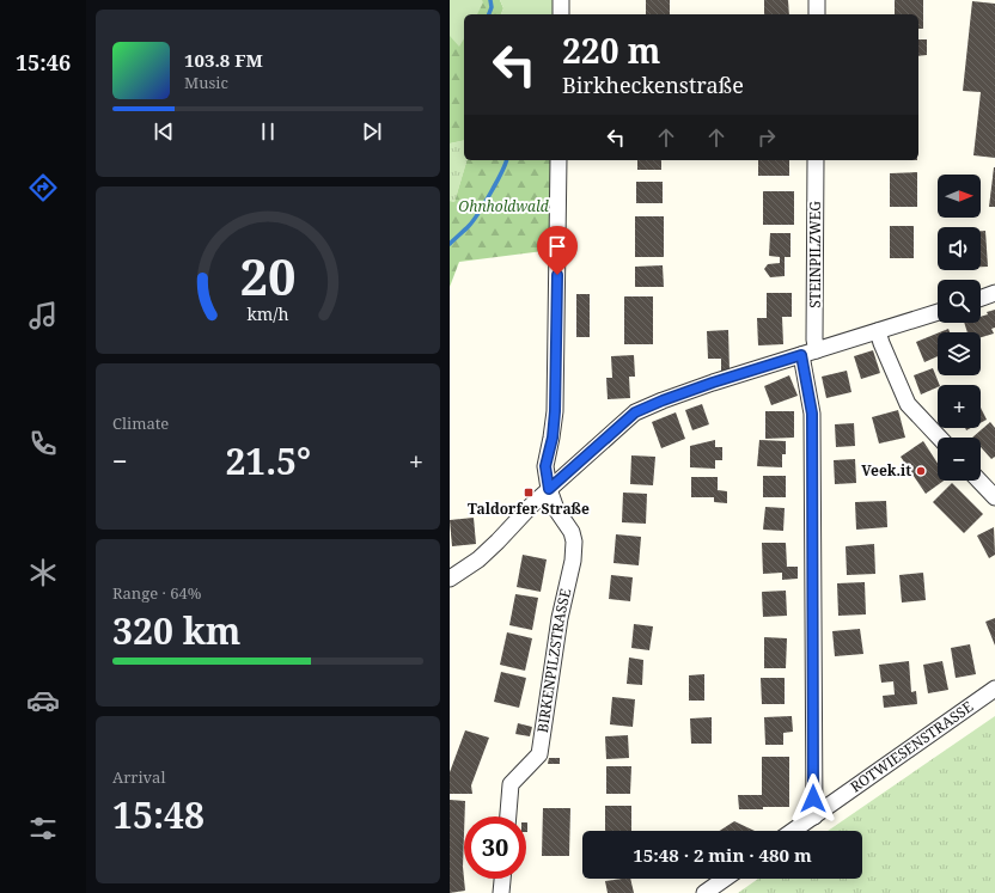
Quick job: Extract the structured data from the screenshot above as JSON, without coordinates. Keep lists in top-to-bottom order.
{
  "streets": {
    "street": ["STEINPILZWEG", "BIRKENPILZSTRASSE", "ROTWIESENSTRASSE"]
  },
  "parks": ["Ohnholdwald"],
  "places": {
    "other": ["Veek.it"],
    "transit": ["Taldorfer Straße"]
  },
  "north": "right",
  "page": {
    "tabs": "15:46",
    "turn": ["220 m", "Birkheckenstraße"],
    "song": ["103.8 FM", "Music"],
    "map_buttons": ["+", "−"],
    "tile": [
      "Climate",
      ["Range · 64%", "320 km"],
      ["Arrival", "15:48"]
    ],
    "heat": ["−", "21.5°", "+"],
    "limit": "30",
    "trip": "15:48 · 2 min · 480 m",
    "gauge": ["20", "km/h"]
  }
}
